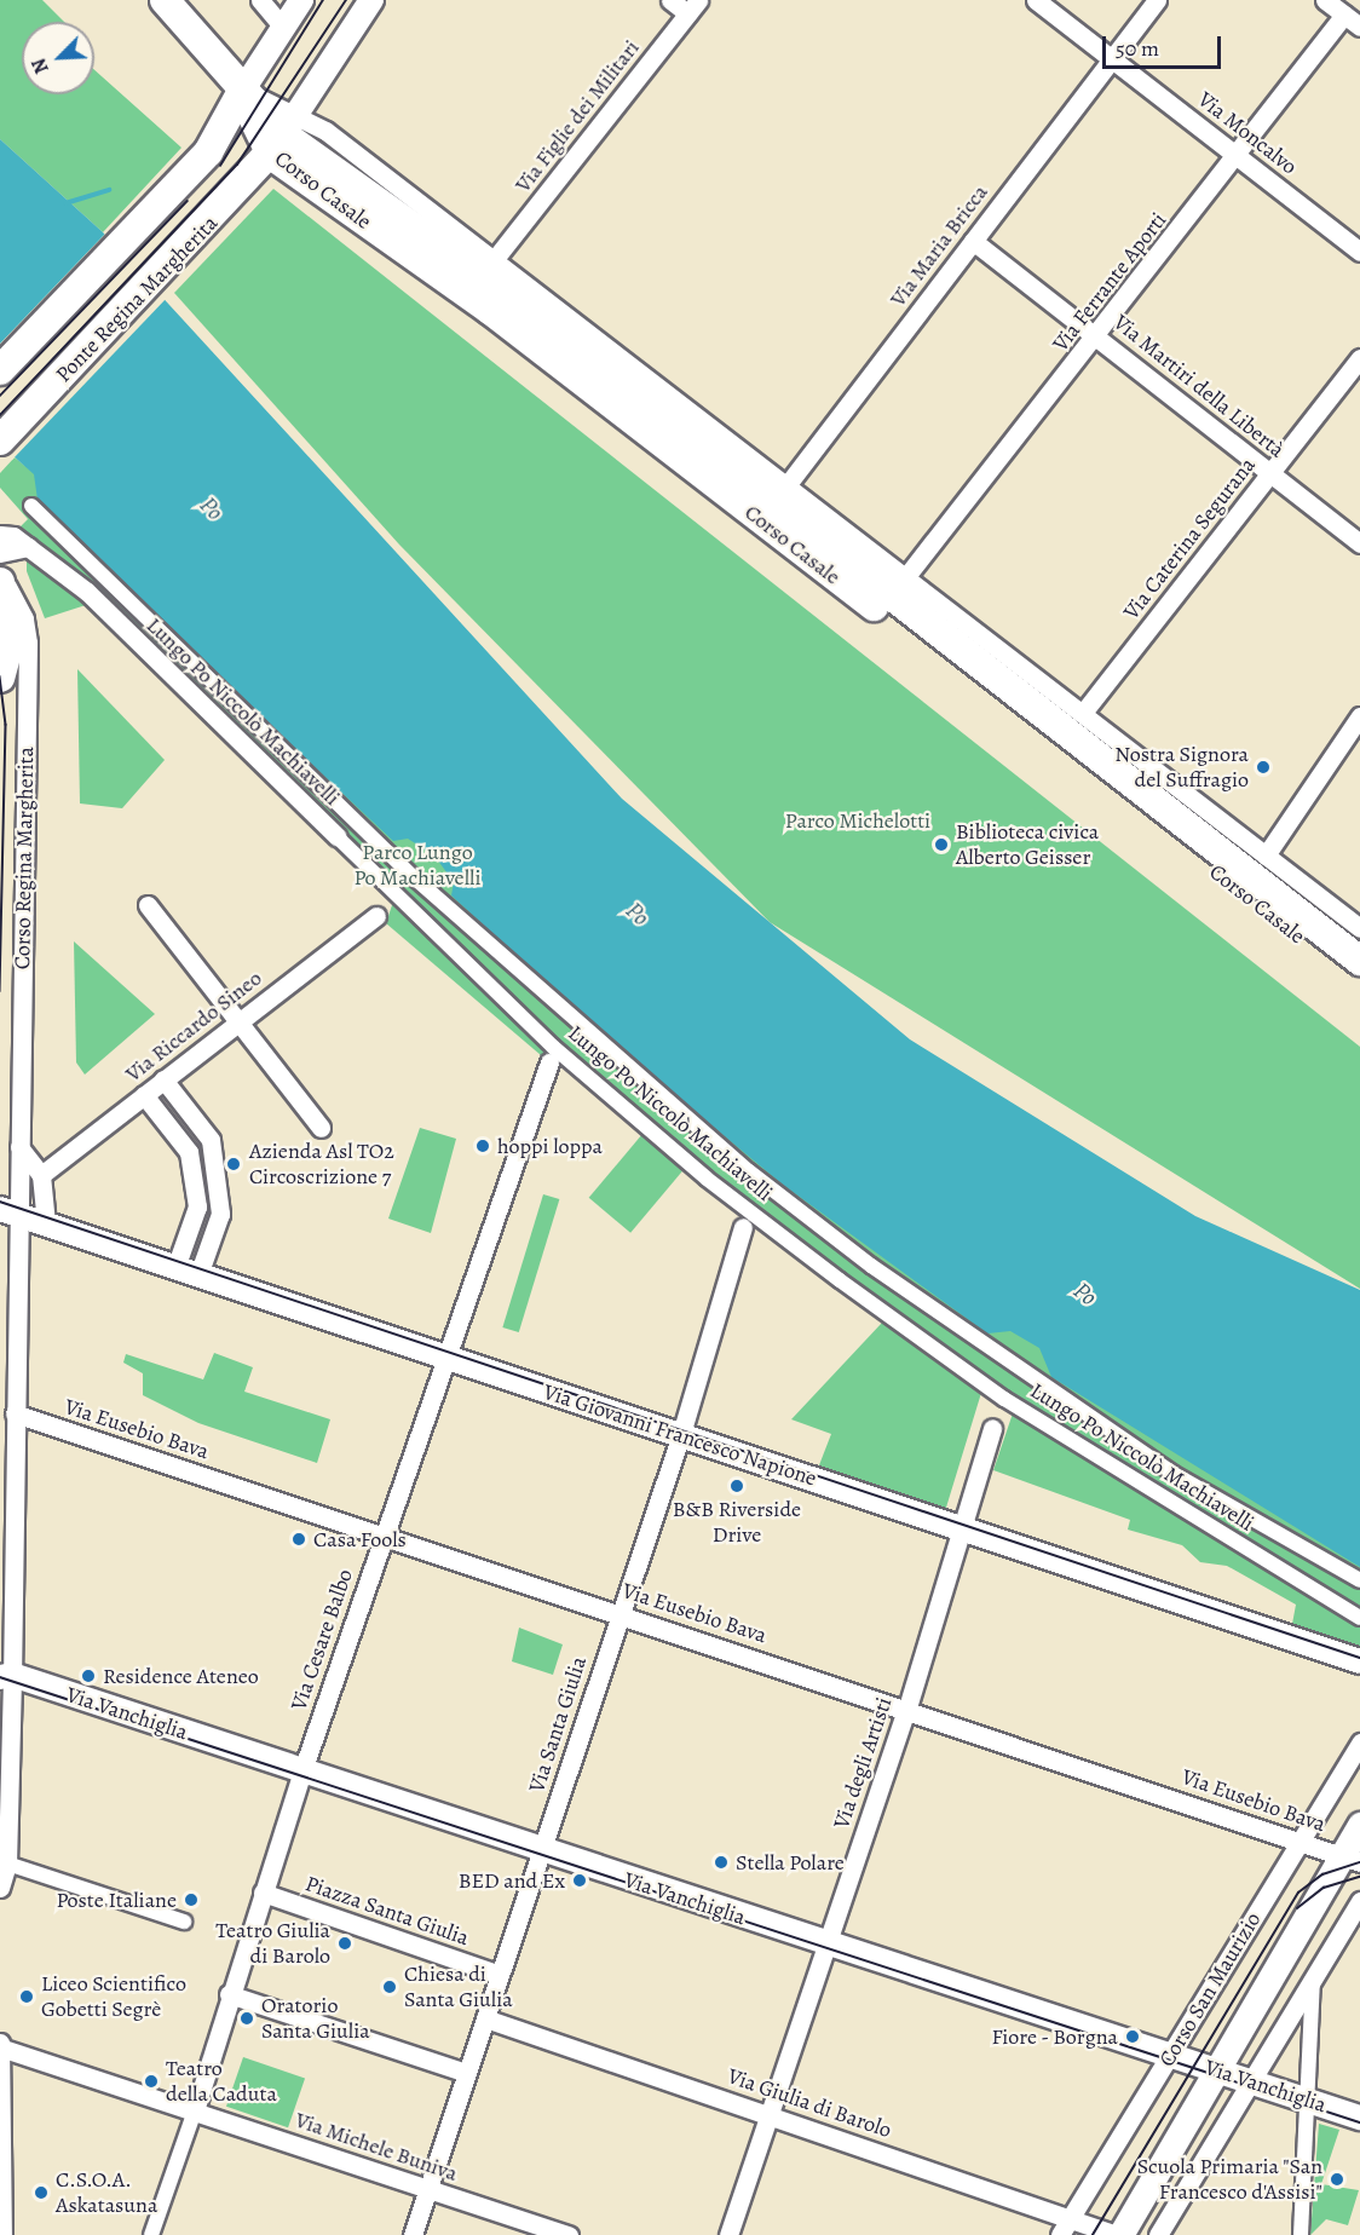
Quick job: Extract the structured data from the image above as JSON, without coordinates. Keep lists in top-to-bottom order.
{
  "streets": {
    "main road": ["Corso Casale", "Ponte Regina Margherita"],
    "street": [
      "Via Figlie dei Militari",
      "Via Moncalvo",
      "Via Maria Bricca",
      "Via Ferrante Aporti",
      "Via Martiri della Libertà",
      "Via Caterina Segurana",
      "Lungo Po Niccolò Machiavelli",
      "Corso Regina Margherita",
      "Via Riccardo Sineo",
      "Via Eusebio Bava",
      "Via Giovanni Francesco Napione",
      "Via Cesare Balbo",
      "Via Vanchiglia",
      "Via Santa Giulia",
      "Via degli Artisti",
      "Piazza Santa Giulia",
      "Corso San Maurizio",
      "Via Giulia di Barolo",
      "Via Michele Buniva"
    ]
  },
  "crossings": [
    ["Via Figlie dei Militari", "Corso Casale"],
    ["Via Moncalvo", "Via Maria Bricca"],
    ["Via Moncalvo", "Via Ferrante Aporti"],
    ["Corso Casale", "Via Maria Bricca"],
    ["Corso Casale", "Via Ferrante Aporti"],
    ["Corso Casale", "Ponte Regina Margherita"],
    ["Corso Casale", "Via Caterina Segurana"],
    ["Via Maria Bricca", "Via Martiri della Libertà"],
    ["Via Ferrante Aporti", "Via Martiri della Libertà"],
    ["Via Martiri della Libertà", "Via Caterina Segurana"],
    ["Corso Regina Margherita", "Via Eusebio Bava"],
    ["Corso Regina Margherita", "Via Giovanni Francesco Napione"],
    ["Corso Regina Margherita", "Via Vanchiglia"],
    ["Via Eusebio Bava", "Via Cesare Balbo"],
    ["Via Eusebio Bava", "Via Santa Giulia"],
    ["Via Eusebio Bava", "Via degli Artisti"],
    ["Via Eusebio Bava", "Corso San Maurizio"],
    ["Via Giovanni Francesco Napione", "Via Cesare Balbo"],
    ["Via Giovanni Francesco Napione", "Via Santa Giulia"],
    ["Via Giovanni Francesco Napione", "Via degli Artisti"],
    ["Via Cesare Balbo", "Via Vanchiglia"],
    ["Via Cesare Balbo", "Piazza Santa Giulia"],
    ["Via Cesare Balbo", "Via Michele Buniva"],
    ["Via Vanchiglia", "Via Santa Giulia"],
    ["Via Vanchiglia", "Via degli Artisti"],
    ["Via Vanchiglia", "Corso San Maurizio"],
    ["Via Santa Giulia", "Piazza Santa Giulia"],
    ["Via Santa Giulia", "Via Giulia di Barolo"],
    ["Via Santa Giulia", "Via Michele Buniva"],
    ["Via degli Artisti", "Via Giulia di Barolo"],
    ["Corso San Maurizio", "Via Giulia di Barolo"]
  ],
  "water": ["Po"],
  "parks": ["Parco Michelotti", "Parco Lungo Po Machiavelli"],
  "places": [
    "Nostra Signora del Suffragio",
    "Biblioteca civica Alberto Geisser",
    "hoppi loppa",
    "Azienda Asl TO2 Circoscrizione 7",
    "B&B Riverside Drive",
    "Casa Fools",
    "Residence Ateneo",
    "Stella Polare",
    "BED and Ex",
    "Poste Italiane",
    "Teatro Giulia di Barolo",
    "Chiesa di Santa Giulia",
    "Liceo Scientifico Gobetti Segrè",
    "Oratorio Santa Giulia",
    "Fiore - Borgna",
    "Teatro della Caduta",
    "Scuola Primaria \"San Francesco d'Assisi\"",
    "C.S.O.A. Askatasuna"
  ],
  "scale_bar": "50 m",
  "north": "bottom left"
}
